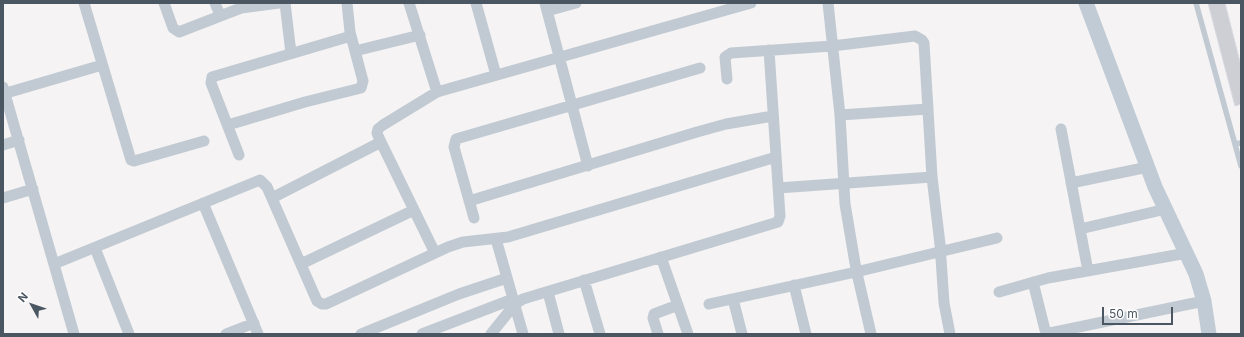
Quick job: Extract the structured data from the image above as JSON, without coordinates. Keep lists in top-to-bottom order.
{
  "scale_bar": "50 m",
  "north": "top left"
}
